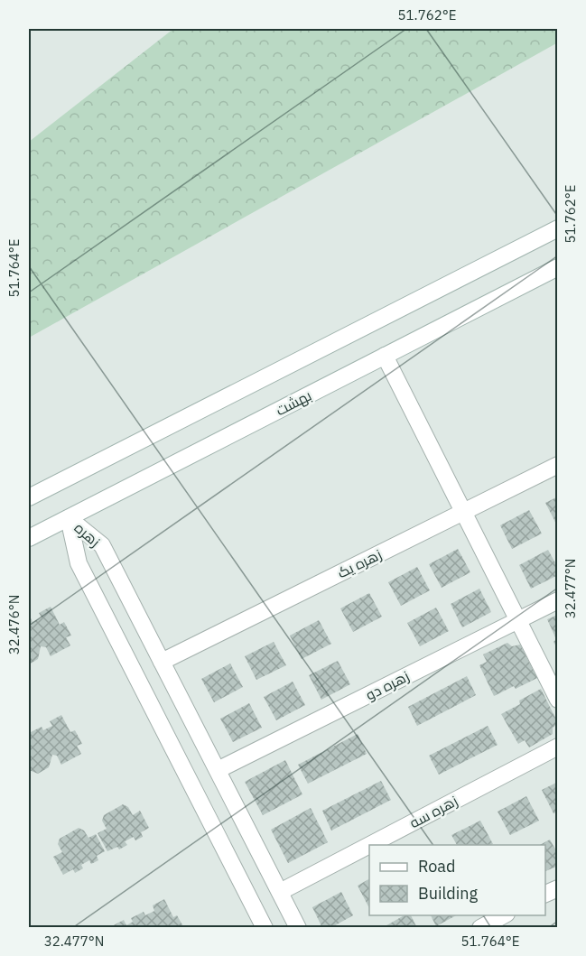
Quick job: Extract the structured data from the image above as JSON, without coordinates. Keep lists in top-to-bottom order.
{
  "streets": {
    "street": [
      "بهشت",
      "زهره",
      "زهره یک",
      "زهره دو",
      "زهره سه"
    ]
  },
  "crossings": [
    ["بهشت", "زهره"],
    ["زهره", "زهره یک"],
    ["زهره", "زهره دو"],
    ["زهره", "زهره سه"]
  ],
  "legend": ["Road", "Building"],
  "coordinates": [
    "51.762°E",
    "51.764°E",
    "32.477°N",
    "32.476°N"
  ]
}
